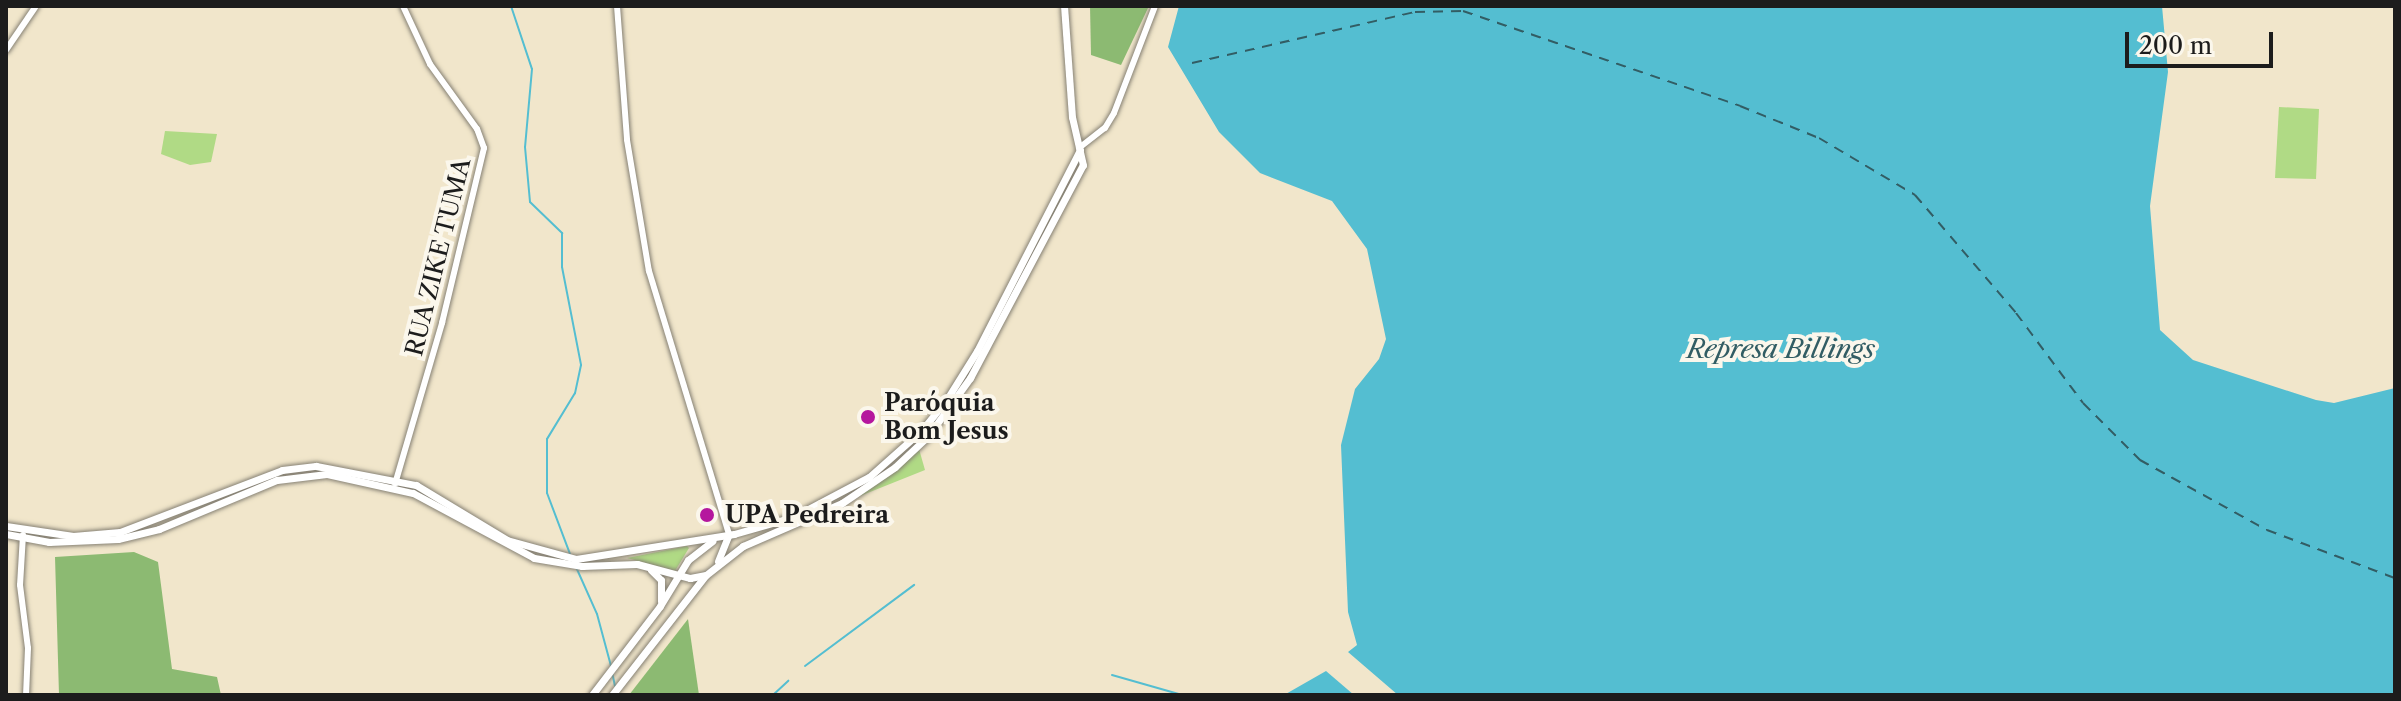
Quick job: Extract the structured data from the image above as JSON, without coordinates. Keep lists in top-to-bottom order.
{
  "streets": {
    "street": ["RUA ZIKE TUMA"]
  },
  "water": ["Represa Billings"],
  "places": ["Paróquia Bom Jesus", "UPA Pedreira"],
  "scale_bar": "200 m"
}
